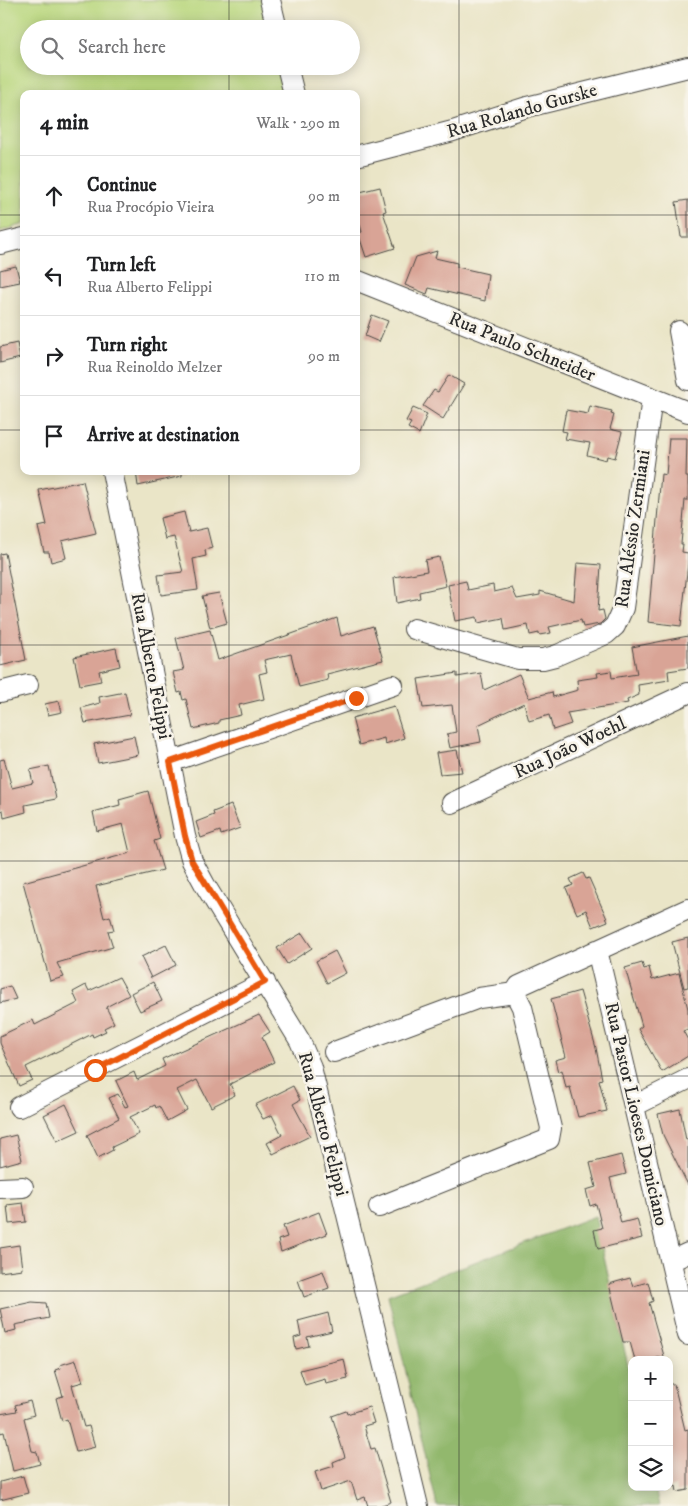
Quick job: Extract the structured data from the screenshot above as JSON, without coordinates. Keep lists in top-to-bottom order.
{
  "streets": {
    "street": [
      "Rua Rolando Gurske",
      "Rua Paulo Schneider",
      "Rua Aléssio Zermiani",
      "Rua Alberto Felippi",
      "Rua João Woehl",
      "Rua Pastor Lioeses Domiciano"
    ]
  },
  "crossings": [
    ["Rua Paulo Schneider", "Rua Aléssio Zermiani"]
  ],
  "page": {
    "search": "Search here",
    "heading": ["4 min", "Walk · 290 m"],
    "list": [
      ["Continue", "Rua Procópio Vieira", "90 m"],
      ["Turn left", "Rua Alberto Felippi", "110 m"],
      ["Turn right", "Rua Reinoldo Melzer", "90 m"],
      "Arrive at destination"
    ],
    "map_buttons": ["+", "−"]
  }
}
